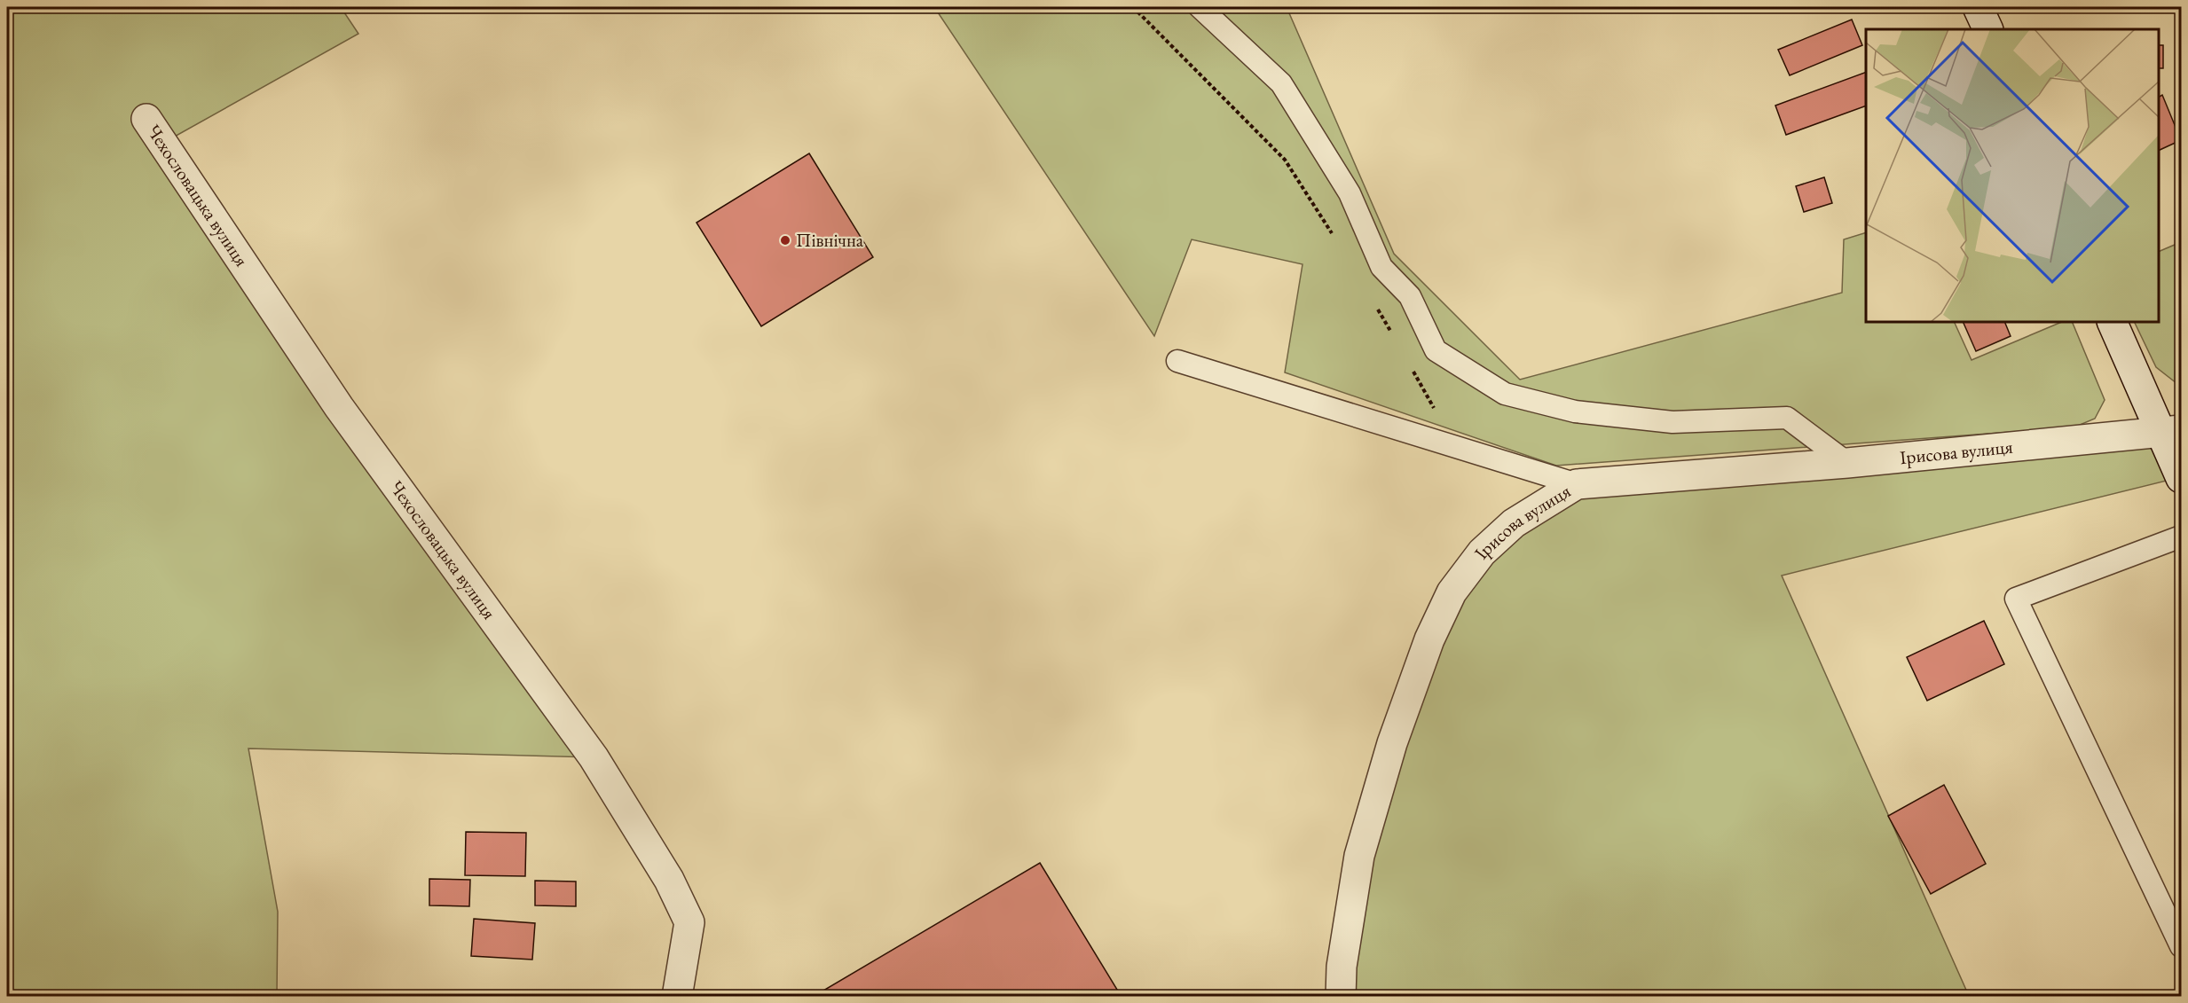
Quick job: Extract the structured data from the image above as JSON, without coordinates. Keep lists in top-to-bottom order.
{
  "streets": {
    "street": ["Чехословацька вулиця", "Ірисова вулиця"]
  },
  "places": ["Північна"]
}
